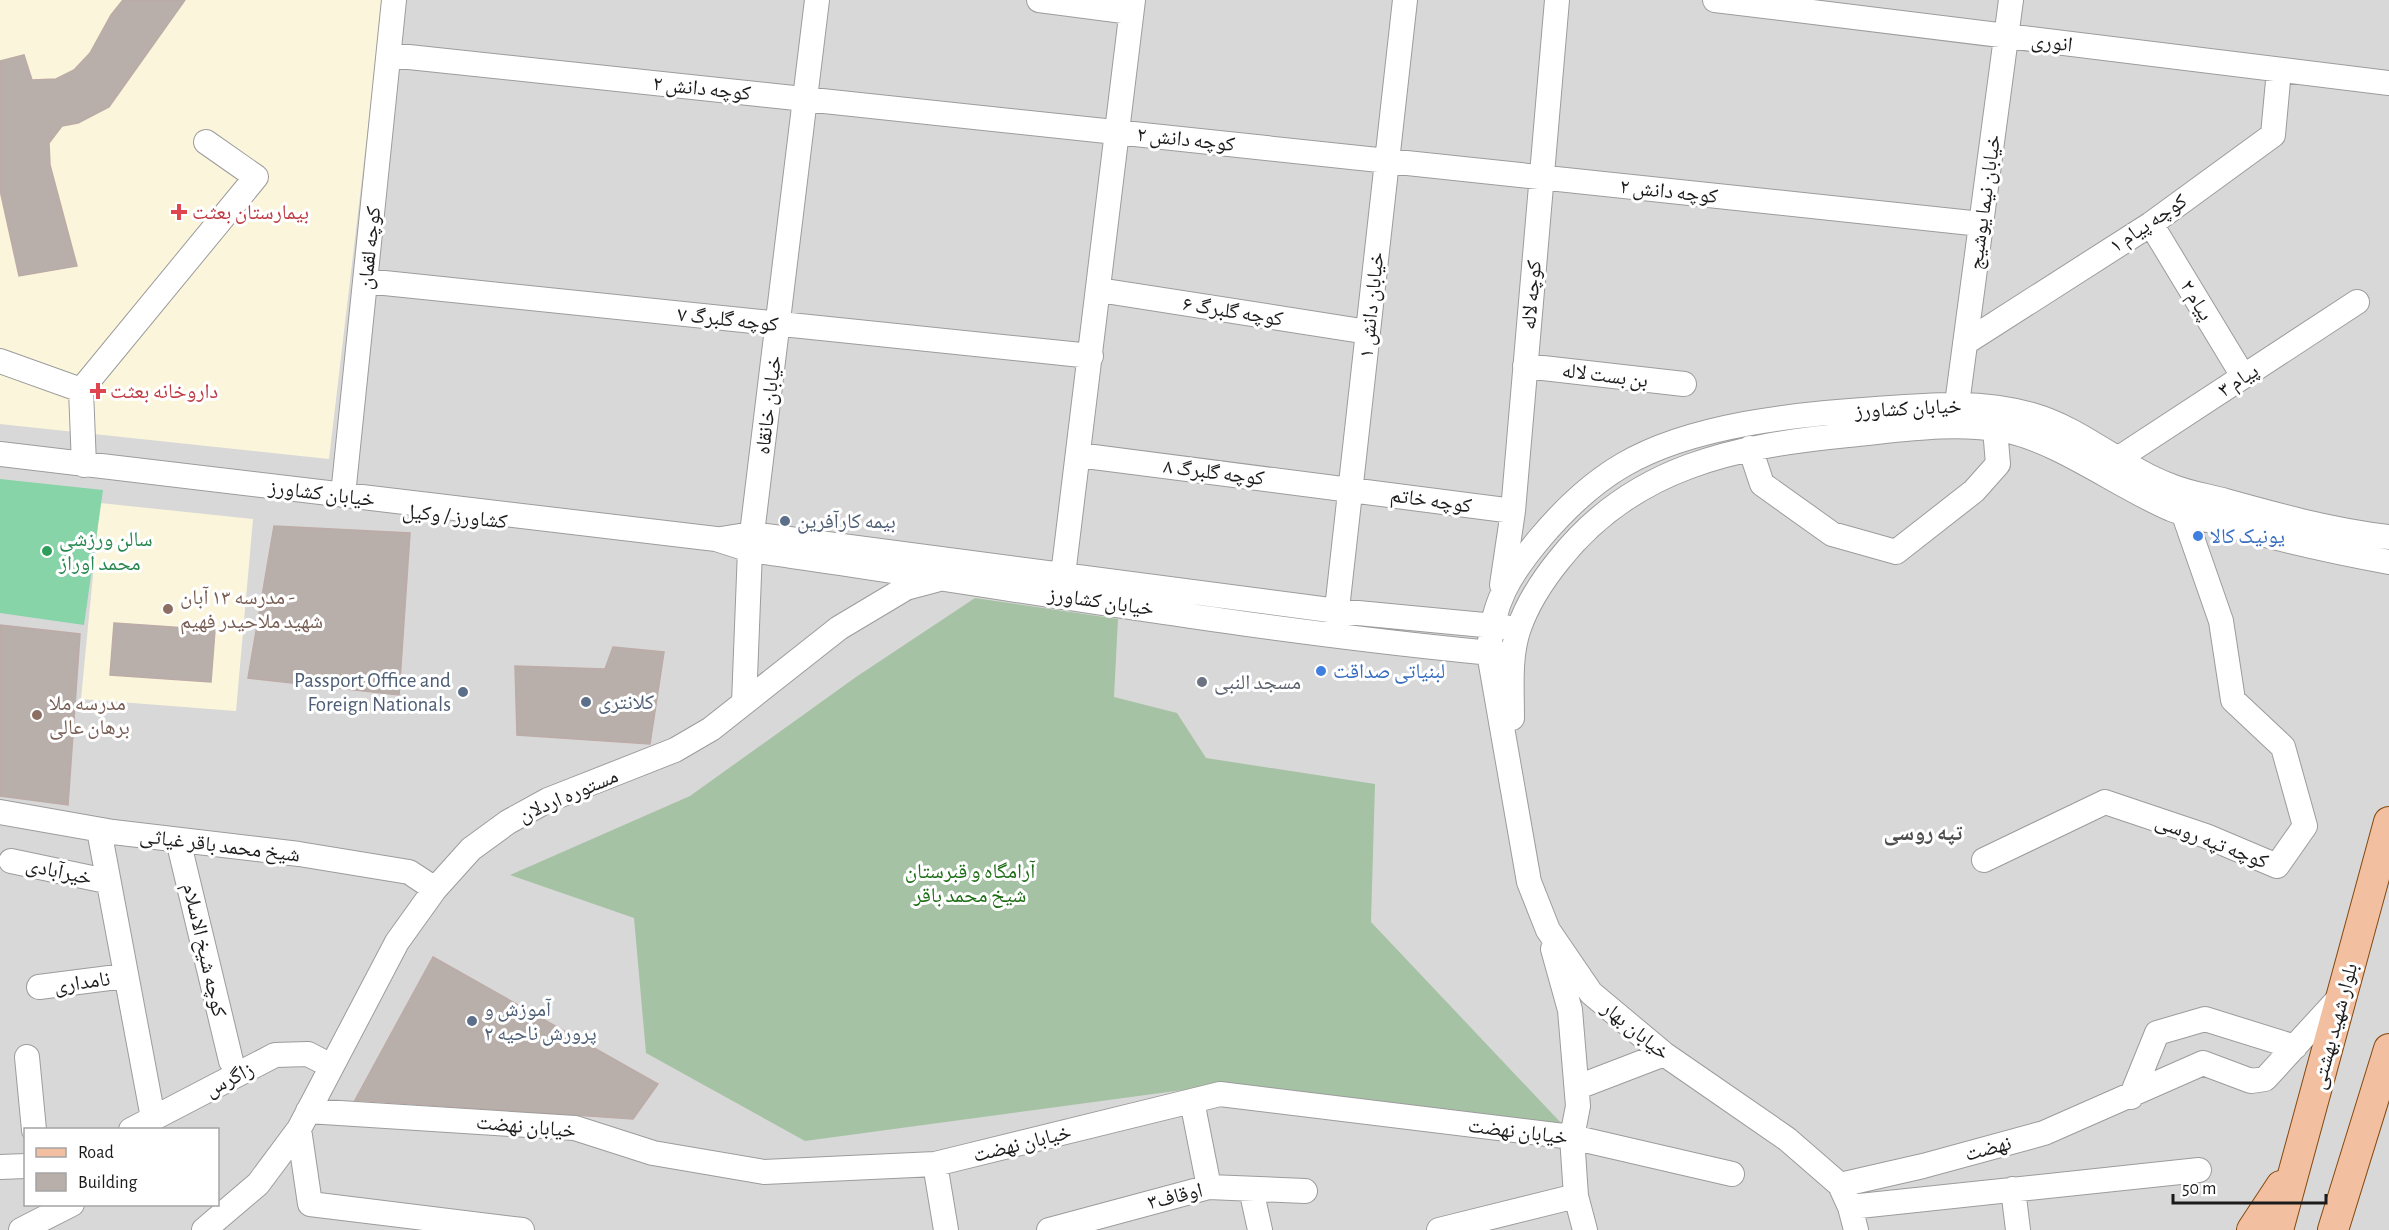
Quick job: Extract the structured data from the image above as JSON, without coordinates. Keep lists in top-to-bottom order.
{
  "streets": {
    "main road": ["بلوار شهید بهشتی"],
    "street": [
      "انوری",
      "کوچه دانش ۲",
      "خیابان نیما یوشیج",
      "کوچه پیام ۱",
      "کوچه لقمان",
      "کوچه لاله",
      "پیام ۲",
      "خیابان دانش ۱",
      "کوچه گلبرگ ۶",
      "کوچه گلبرگ ۷",
      "بن بست لاله",
      "پیام ۳",
      "خیابان خانقاه",
      "خیابان کشاورز",
      "کوچه گلبرگ ۸",
      "کوچه خاتم",
      "کشاورز / وکیل",
      "مستوره اردلان",
      "کوچه تپه روسی",
      "شیخ محمد باقر غیاثی",
      "خیرآبادی",
      "کوچه شیخ الاسلام",
      "نامداری",
      "خیابان بهار",
      "زاگرس",
      "خیابان نهضت",
      "نهضت",
      "اوقاف۳"
    ]
  },
  "crossings": [
    ["انوری", "خیابان نیما یوشیج"],
    ["انوری", "کوچه پیام ۱"],
    ["کوچه دانش ۲", "خیابان نیما یوشیج"],
    ["کوچه دانش ۲", "کوچه لقمان"],
    ["کوچه دانش ۲", "کوچه لاله"],
    ["کوچه دانش ۲", "خیابان دانش ۱"],
    ["کوچه دانش ۲", "خیابان خانقاه"],
    ["خیابان نیما یوشیج", "کوچه پیام ۱"],
    ["خیابان نیما یوشیج", "خیابان کشاورز"],
    ["کوچه پیام ۱", "پیام ۲"],
    ["کوچه لقمان", "کوچه گلبرگ ۷"],
    ["کوچه لقمان", "خیابان کشاورز"],
    ["کوچه لاله", "بن بست لاله"],
    ["کوچه لاله", "خیابان کشاورز"],
    ["کوچه لاله", "کوچه خاتم"],
    ["پیام ۲", "پیام ۳"],
    ["خیابان دانش ۱", "کوچه گلبرگ ۶"],
    ["خیابان دانش ۱", "خیابان کشاورز"],
    ["خیابان دانش ۱", "کوچه گلبرگ ۸"],
    ["خیابان دانش ۱", "کوچه خاتم"],
    ["کوچه گلبرگ ۷", "خیابان خانقاه"],
    ["پیام ۳", "خیابان کشاورز"],
    ["خیابان خانقاه", "خیابان کشاورز"],
    ["خیابان خانقاه", "کشاورز / وکیل"],
    ["خیابان خانقاه", "مستوره اردلان"],
    ["خیابان کشاورز", "کشاورز / وکیل"],
    ["خیابان کشاورز", "مستوره اردلان"],
    ["خیابان کشاورز", "کوچه تپه روسی"],
    ["خیابان کشاورز", "خیابان بهار"],
    ["کوچه گلبرگ ۸", "کوچه خاتم"],
    ["کشاورز / وکیل", "مستوره اردلان"],
    ["مستوره اردلان", "شیخ محمد باقر غیاثی"],
    ["مستوره اردلان", "زاگرس"],
    ["مستوره اردلان", "خیابان نهضت"],
    ["شیخ محمد باقر غیاثی", "کوچه شیخ الاسلام"],
    ["بلوار شهید بهشتی", "نهضت"],
    ["خیابان بهار", "نهضت"]
  ],
  "districts": ["تپه روسی"],
  "parks": ["آرامگاه و قبرستان شیخ محمد باقر"],
  "places": {
    "health": ["بیمارستان بعثت", "داروخانه بعثت"],
    "other": [
      "بیمه کارآفرین",
      "یونیک کالا",
      "سالن ورزشی محمد اوراز",
      "مدرسه ۱۳ آبان - شهید ملاحیدر فهیم",
      "لبنیاتی ‌صداقت",
      "مسجد النبی",
      "Passport Office and Foreign Nationals",
      "کلانتری",
      "مدرسه ملا برهان عالی",
      "آموزش و پرورش ناحیه ۲"
    ]
  },
  "legend": ["Road", "Building"],
  "scale_bar": "50 m"
}
